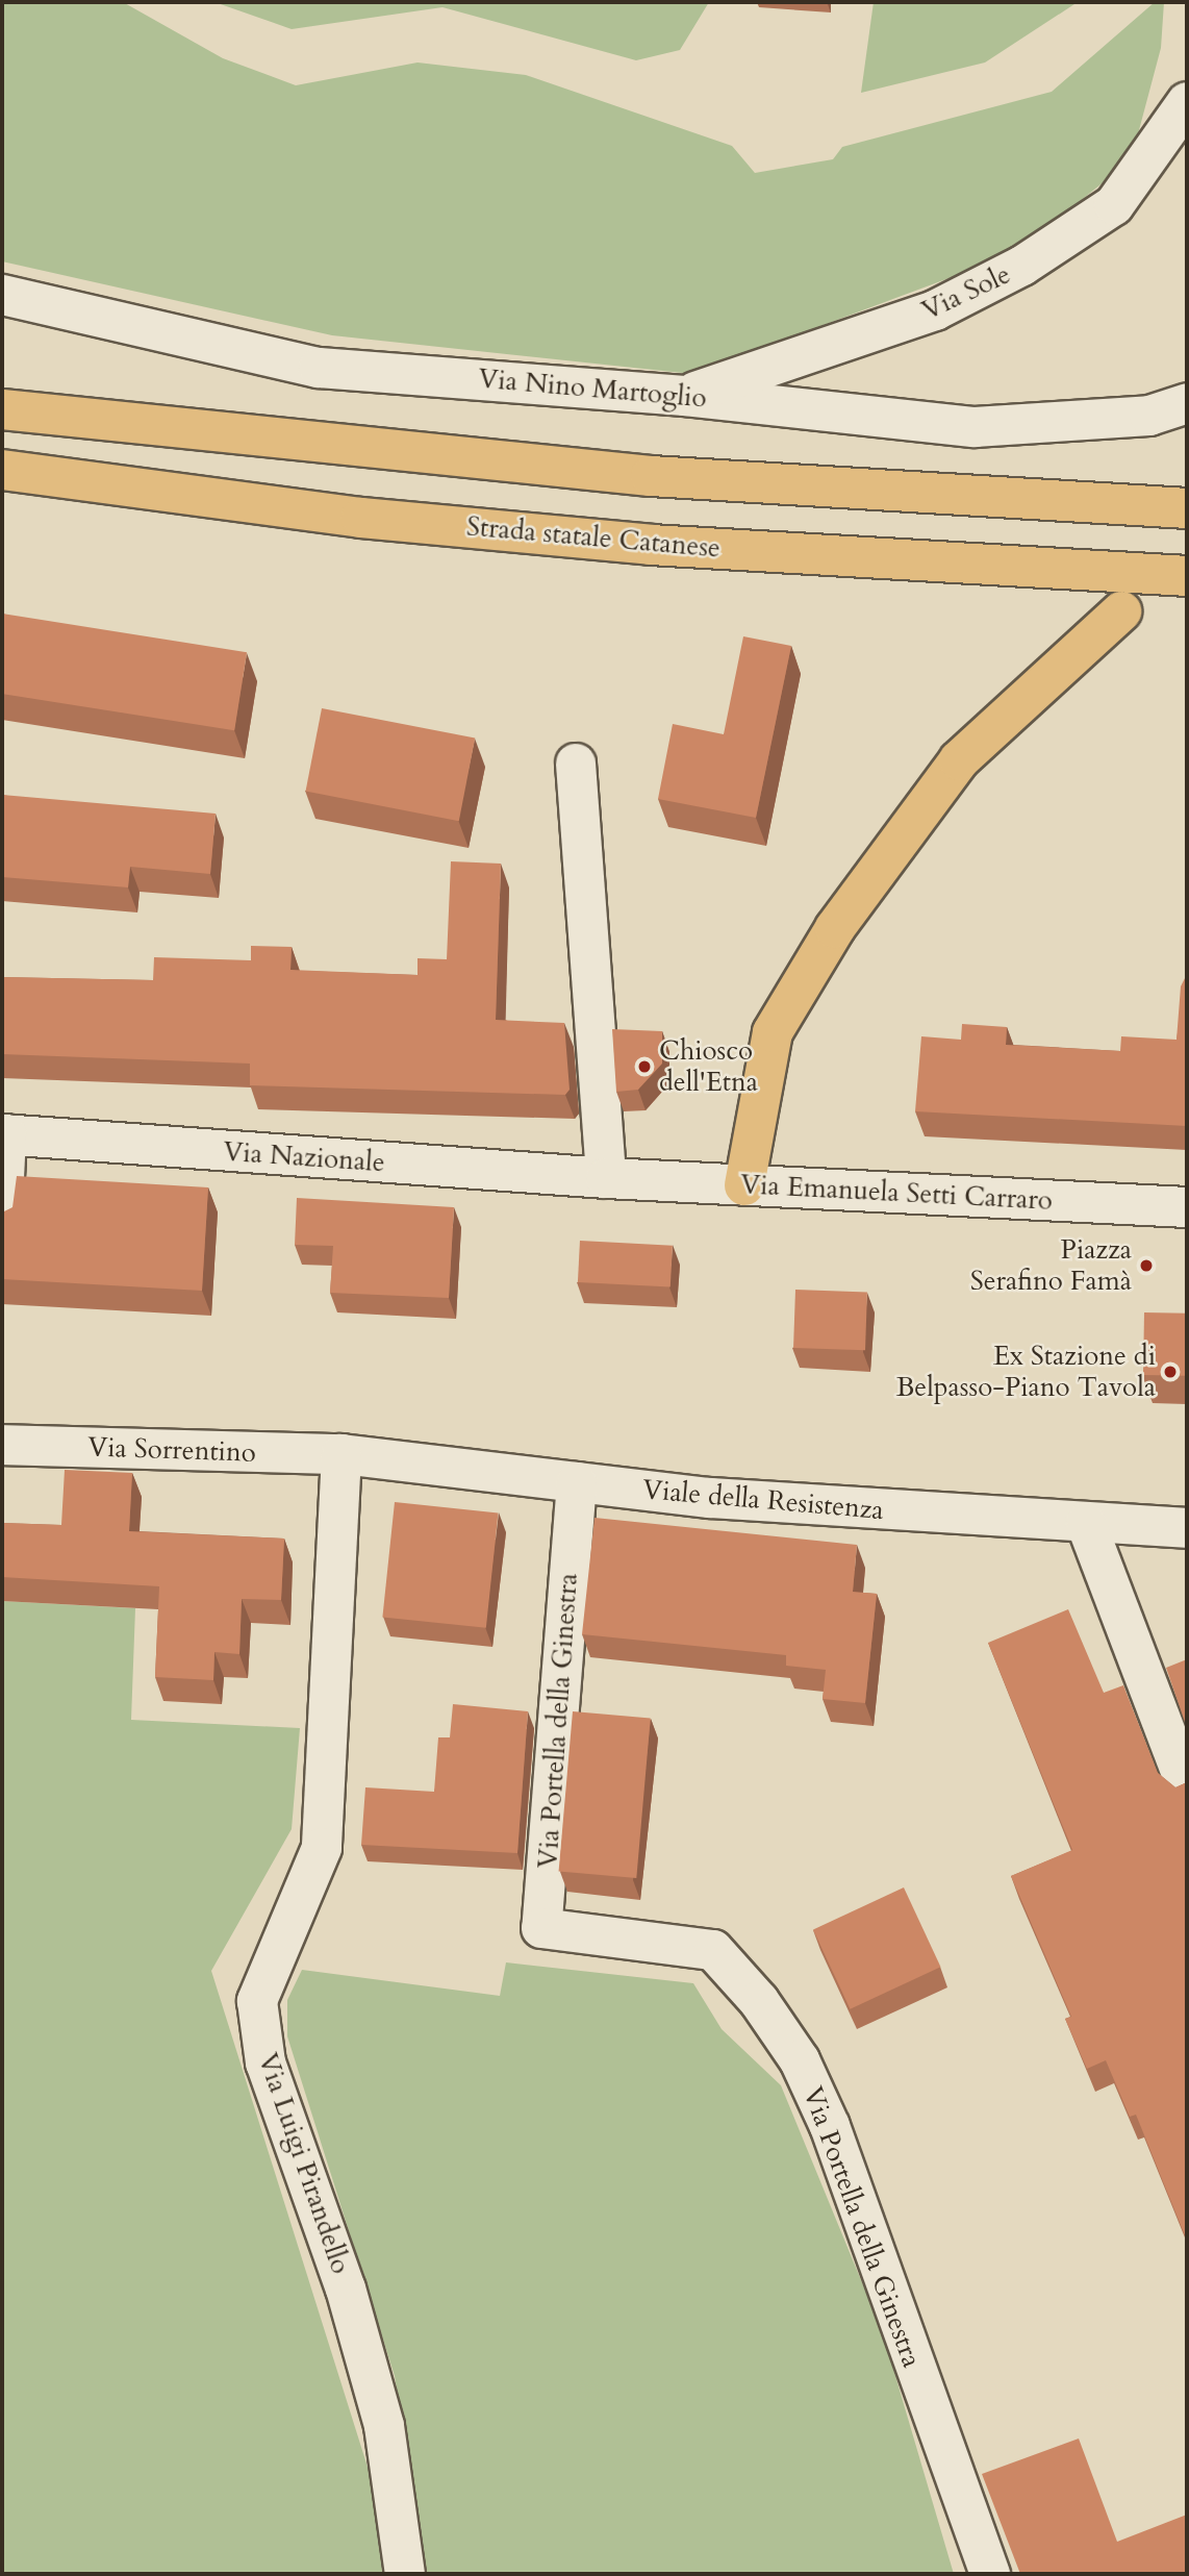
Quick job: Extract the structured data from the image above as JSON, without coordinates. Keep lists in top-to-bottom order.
{
  "streets": {
    "main road": ["Strada statale Catanese"],
    "street": [
      "Via Sole",
      "Via Nino Martoglio",
      "Via Nazionale",
      "Via Emanuela Setti Carraro",
      "Via Sorrentino",
      "Viale della Resistenza",
      "Via Portella della Ginestra",
      "Via Luigi Pirandello"
    ]
  },
  "crossings": [
    ["Via Sole", "Via Nino Martoglio"],
    ["Via Nazionale", "Via Emanuela Setti Carraro"],
    ["Via Sorrentino", "Viale della Resistenza"],
    ["Via Sorrentino", "Via Luigi Pirandello"],
    ["Viale della Resistenza", "Via Portella della Ginestra"],
    ["Viale della Resistenza", "Via Luigi Pirandello"]
  ],
  "places": ["Chiosco dell'Etna", "Piazza Serafino Famà", "Ex Stazione di Belpasso-Piano Tavola"]
}
